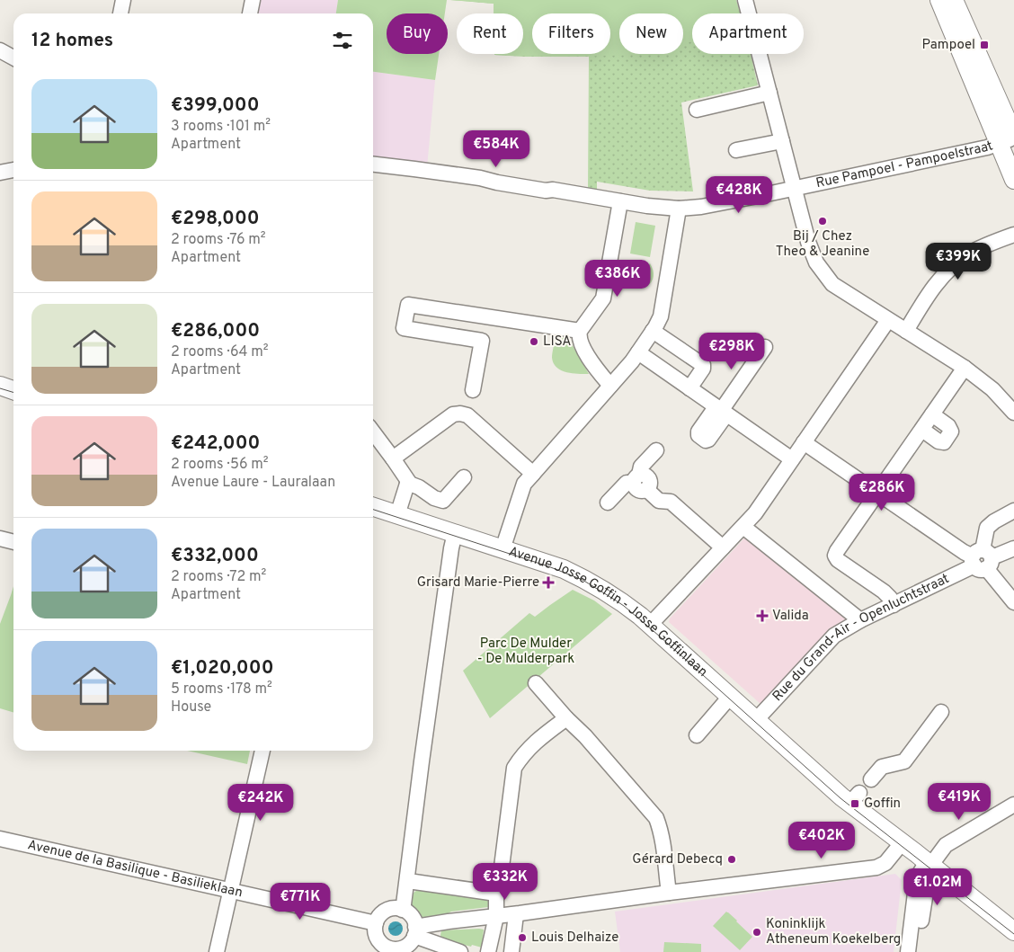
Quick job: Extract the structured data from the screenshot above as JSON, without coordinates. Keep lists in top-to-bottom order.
{
  "streets": {
    "main road": ["Avenue Josse Goffin - Josse Goffinlaan"],
    "street": ["Rue Pampoel - Pampoelstraat", "Rue du Grand-Air - Openluchtstraat", "Avenue de la Basilique - Basilieklaan"]
  },
  "crossings": [
    ["Avenue Josse Goffin - Josse Goffinlaan", "Rue du Grand-Air - Openluchtstraat"]
  ],
  "parks": ["Parc De Mulder - De Mulderpark"],
  "places": {
    "transit": ["Pampoel", "Goffin"],
    "other": [
      "Bij / Chez Theo & Jeanine",
      "LISA",
      "Gérard Debecq",
      "Koninklijk Atheneum Koekelberg",
      "Louis Delhaize"
    ],
    "health": ["Grisard Marie-Pierre", "Valida"]
  },
  "page": {
    "chip": [
      "Buy",
      "Rent",
      "Filters",
      "New",
      "Apartment"
    ],
    "heading": "12 homes",
    "list": [
      {
        "name": "€399,000",
        "note": "3 rooms · 101 m² · Apartment"
      },
      {
        "name": "€298,000",
        "note": "2 rooms · 76 m² · Apartment"
      },
      {
        "name": "€286,000",
        "note": "2 rooms · 64 m² · Apartment"
      },
      {
        "name": "€242,000",
        "note": "2 rooms · 56 m² · Avenue Laure - Lauralaan"
      },
      {
        "name": "€332,000",
        "note": "2 rooms · 72 m² · Apartment"
      },
      {
        "name": "€1,020,000",
        "note": "5 rooms · 178 m² · House"
      }
    ],
    "price": [
      "€584K",
      "€428K",
      "€399K",
      "€386K",
      "€298K",
      "€286K",
      "€419K",
      "€242K",
      "€402K",
      "€332K",
      "€1.02M",
      "€771K"
    ]
  }
}
